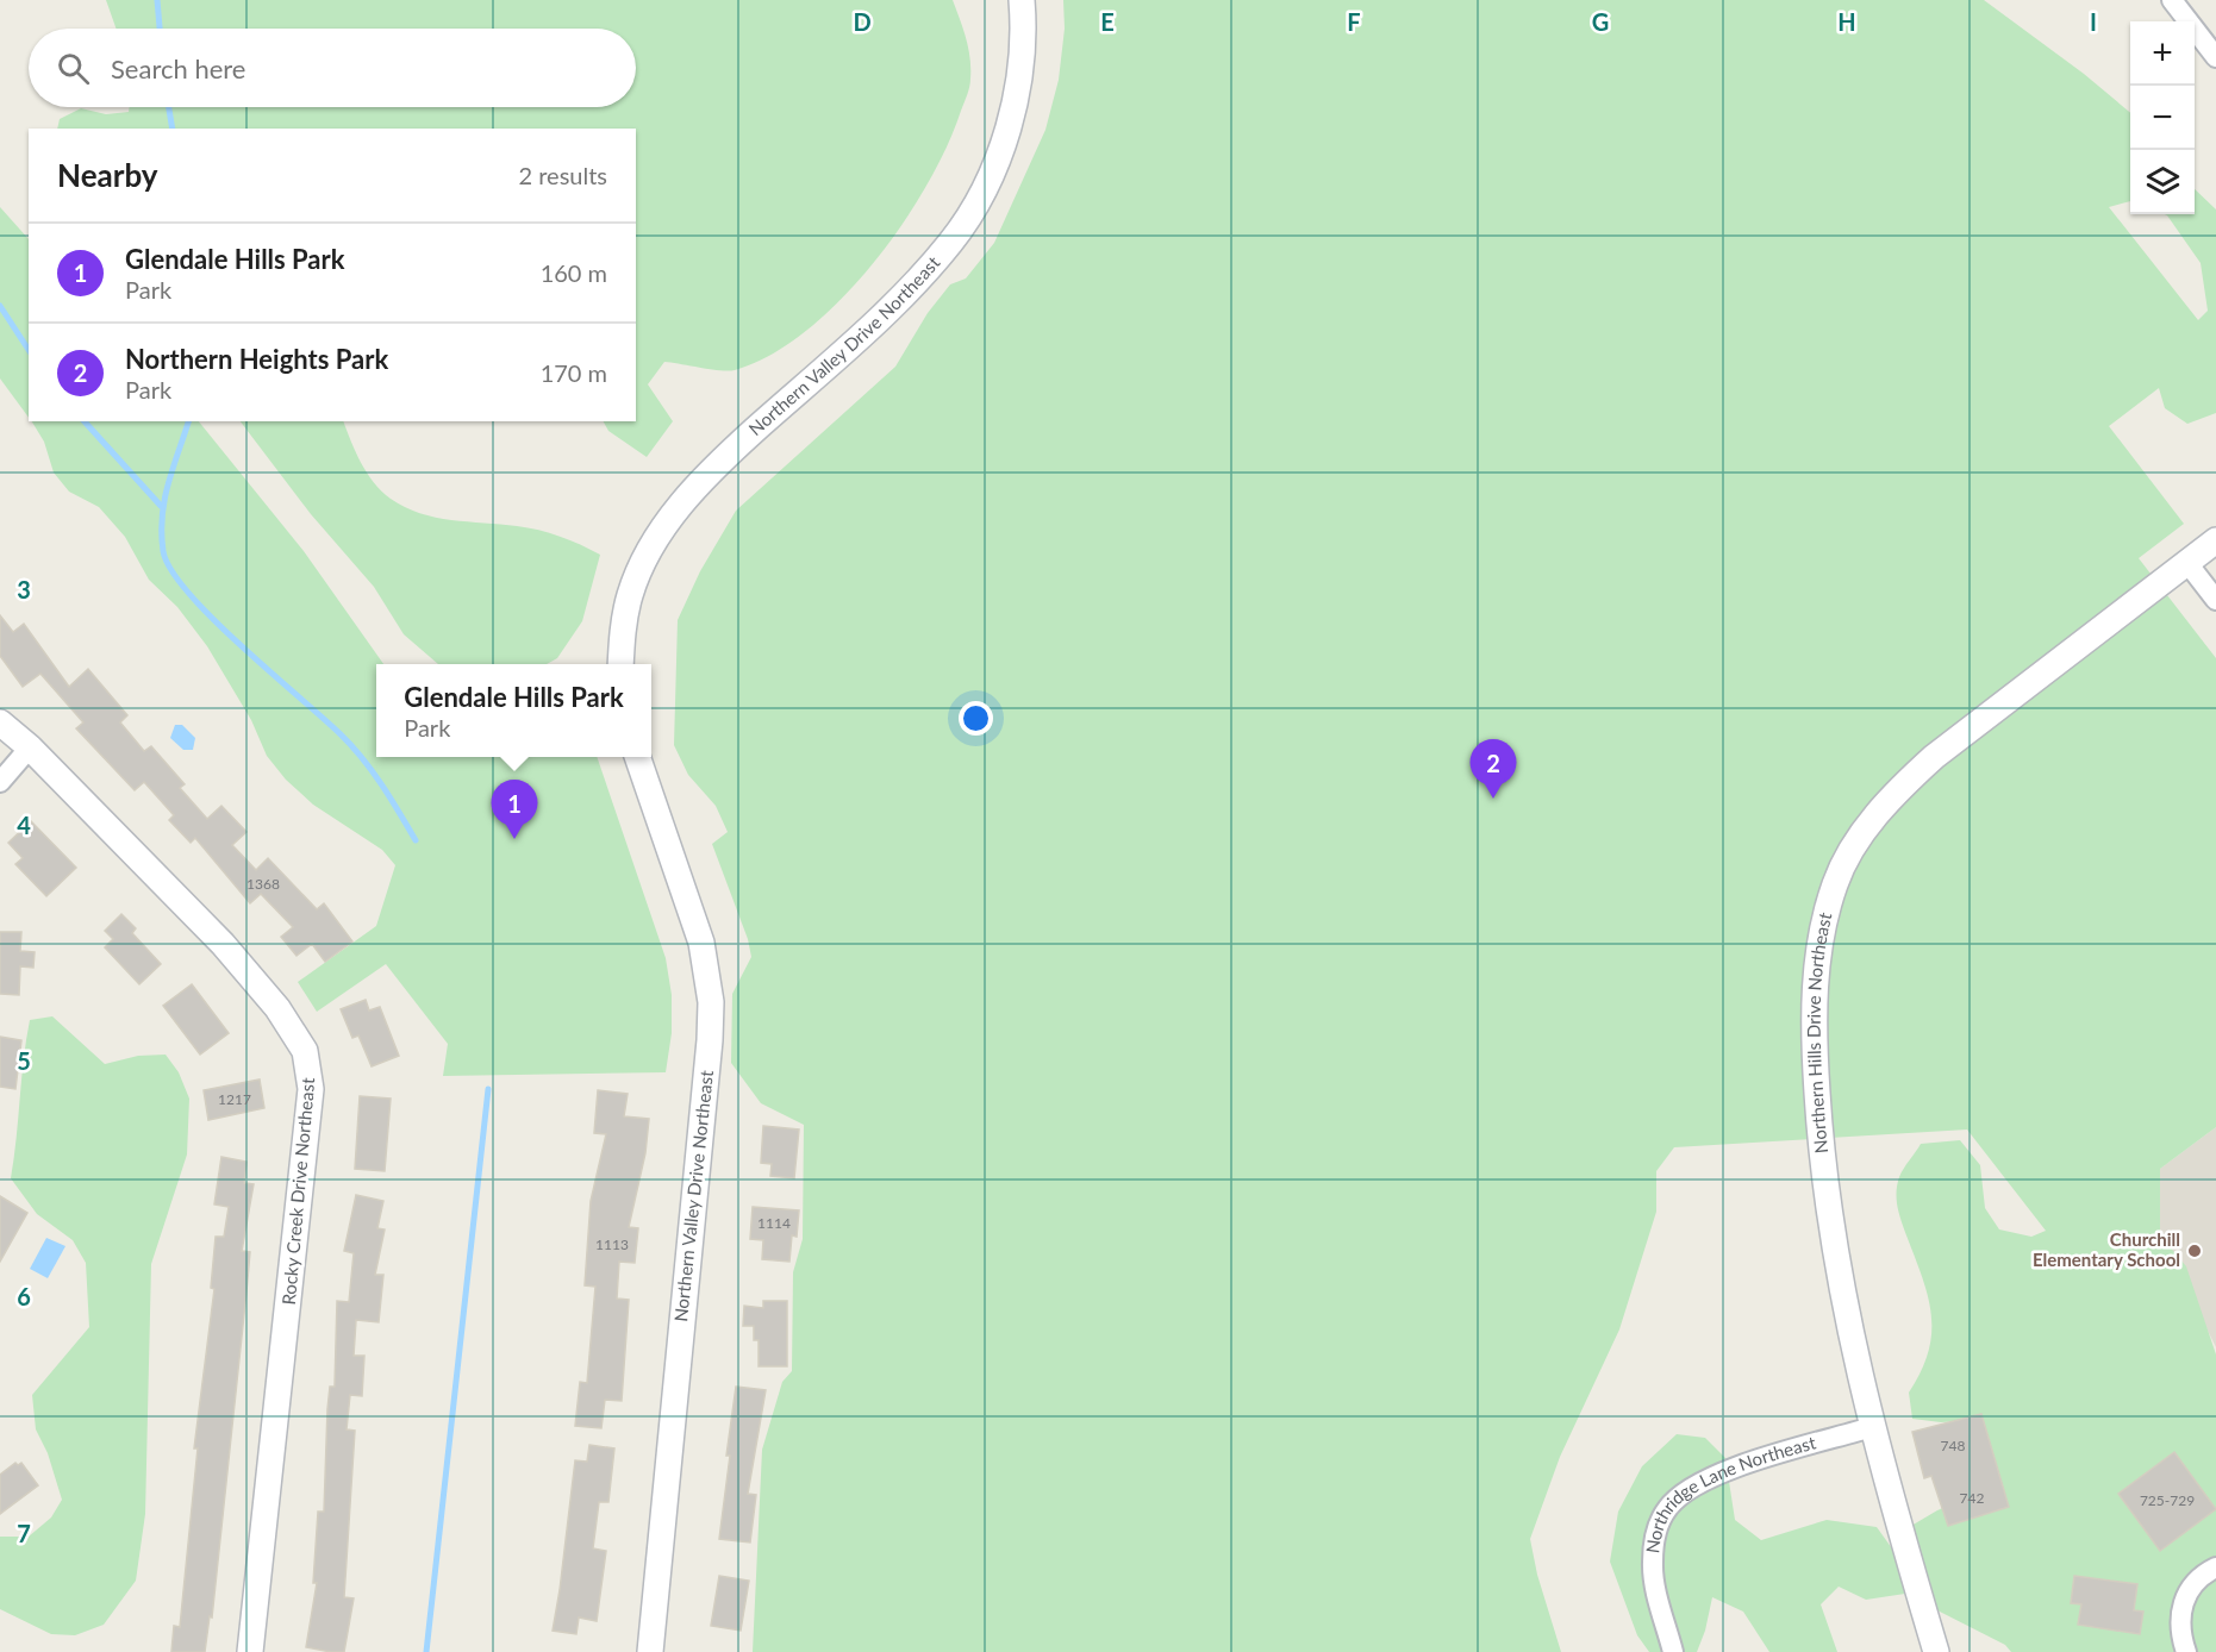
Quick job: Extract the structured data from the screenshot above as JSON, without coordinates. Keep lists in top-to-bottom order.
{
  "streets": {
    "street": [
      "Northern Valley Drive Northeast",
      "Northern Hills Drive Northeast",
      "Rocky Creek Drive Northeast",
      "Northridge Lane Northeast"
    ]
  },
  "crossings": [
    ["Northern Hills Drive Northeast", "Northridge Lane Northeast"]
  ],
  "places": ["Churchill Elementary School"],
  "house_numbers": [
    "1368",
    "1217",
    "1114",
    "1113",
    "748",
    "742",
    "725-729"
  ],
  "page": {
    "map_buttons": ["+", "−"],
    "search": "Search here",
    "heading": ["Nearby", "2 results"],
    "list": [
      {
        "mark": "1",
        "name": "Glendale Hills Park",
        "note": "Park",
        "value": "160 m"
      },
      {
        "mark": "2",
        "name": "Northern Heights Park",
        "note": "Park",
        "value": "170 m"
      }
    ],
    "popup": ["Glendale Hills Park", "Park"],
    "pins": ["2", "1"]
  },
  "grid": {
    "columns": [
      "D",
      "E",
      "F",
      "G",
      "H",
      "I"
    ],
    "rows": [
      "3",
      "4",
      "5",
      "6",
      "7"
    ]
  }
}
